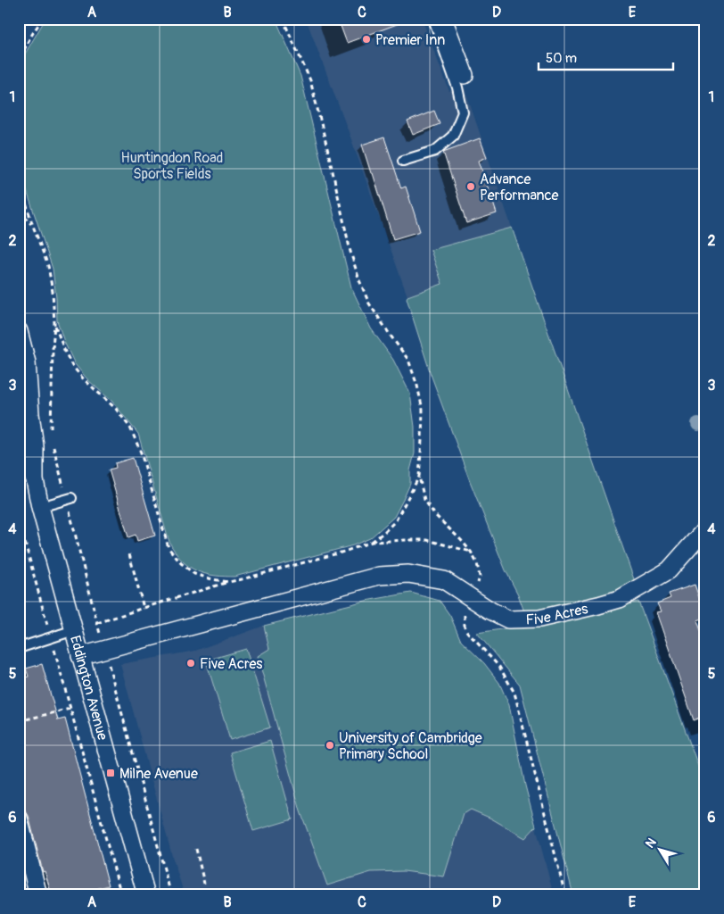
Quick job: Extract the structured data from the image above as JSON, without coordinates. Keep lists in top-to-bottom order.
{
  "streets": {
    "street": ["Five Acres", "Eddington Avenue"]
  },
  "crossings": [
    ["Five Acres", "Eddington Avenue"]
  ],
  "parks": ["Huntingdon Road Sports Fields"],
  "places": {
    "other": [
      "Premier Inn",
      "Advance Performance",
      "Five Acres",
      "University of Cambridge Primary School"
    ],
    "transit": ["Milne Avenue"]
  },
  "scale_bar": "50 m",
  "north": "top left",
  "grid": {
    "columns": [
      "A",
      "B",
      "C",
      "D",
      "E"
    ],
    "rows": [
      "1",
      "2",
      "3",
      "4",
      "5",
      "6"
    ]
  }
}
